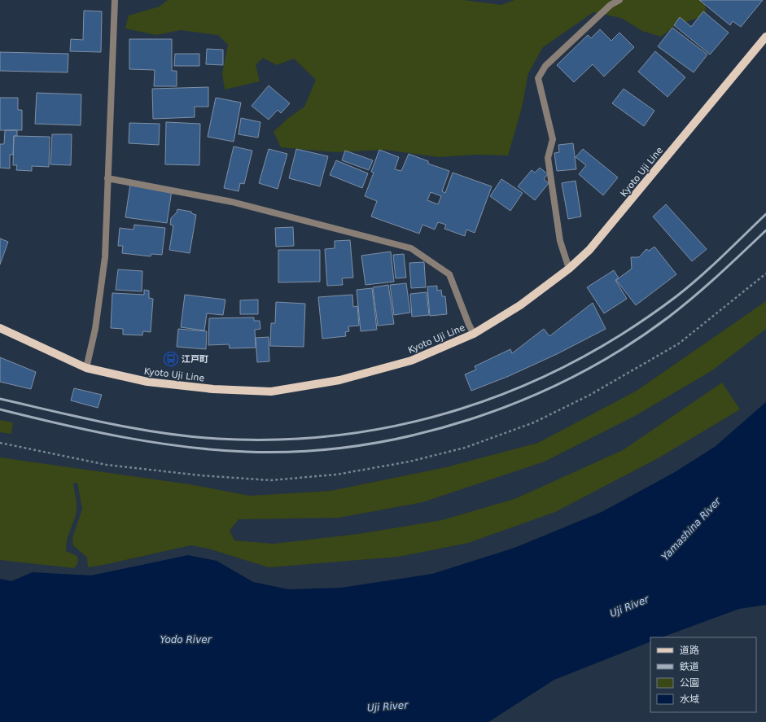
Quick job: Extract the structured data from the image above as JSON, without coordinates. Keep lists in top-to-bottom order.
{
  "streets": {
    "main road": ["Kyoto Uji Line"]
  },
  "water": ["Yamashina River", "Uji River", "Yodo River"],
  "places": {
    "bus stop": ["江戸町"]
  },
  "legend": [
    "道路",
    "鉄道",
    "公園",
    "水域"
  ]
}
